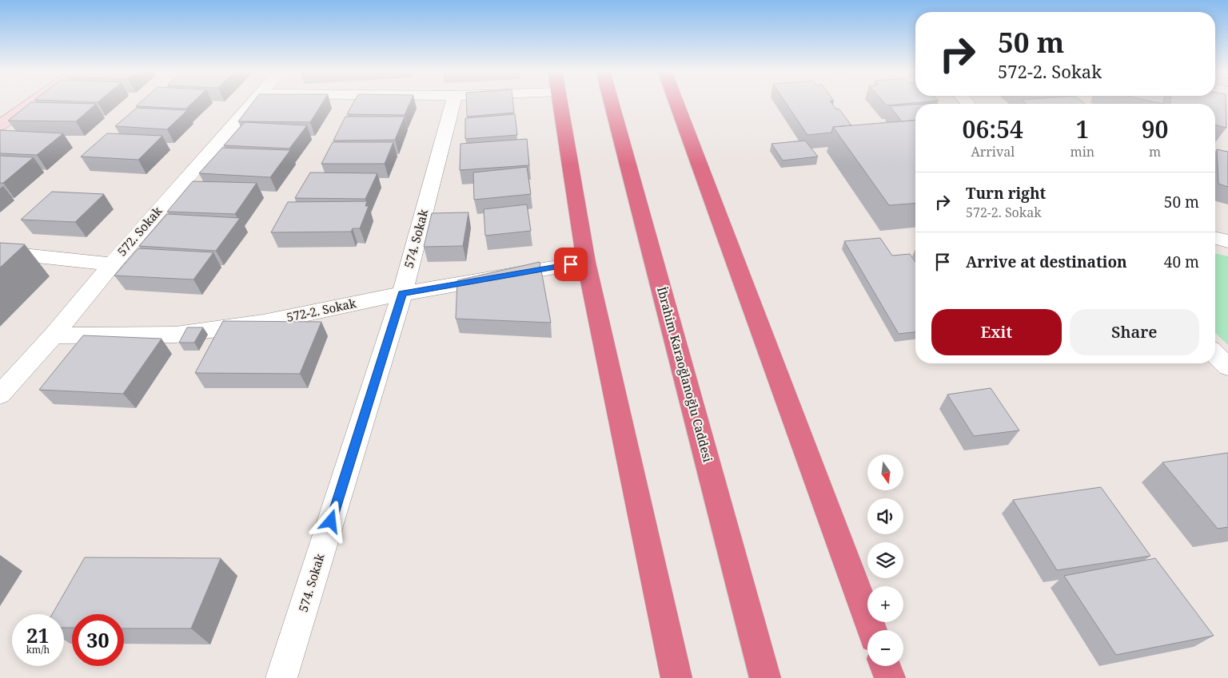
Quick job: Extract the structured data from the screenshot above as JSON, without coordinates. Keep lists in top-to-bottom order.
{
  "streets": {
    "highway": ["İbrahim Karaoğlanoğlu Caddesi"],
    "street": ["572. Sokak", "574. Sokak", "572-2. Sokak"]
  },
  "crossings": [
    ["572. Sokak", "572-2. Sokak"],
    ["574. Sokak", "572-2. Sokak"]
  ],
  "north": "bottom",
  "page": {
    "turn": ["50 m", "572-2. Sokak"],
    "eta": [
      "06:54",
      "Arrival",
      "1",
      "min",
      "90",
      "m"
    ],
    "list": [
      {
        "name": "Turn right",
        "note": "572-2. Sokak",
        "value": "50 m"
      },
      {
        "name": "Arrive at destination",
        "value": "40 m"
      }
    ],
    "buttons": ["Exit", "Share"],
    "map_buttons": ["+", "−"],
    "speed": "21 km/h",
    "limit": "30"
  }
}
